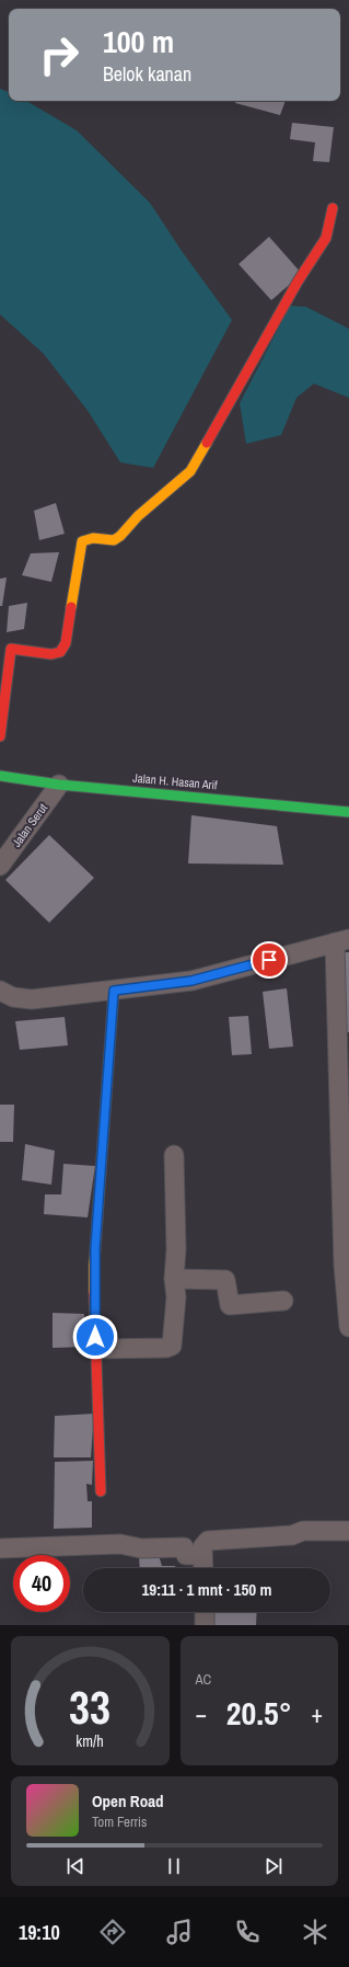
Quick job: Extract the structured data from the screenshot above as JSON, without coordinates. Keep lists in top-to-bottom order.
{
  "streets": {
    "street": ["Jalan H. Hasan Arif", "Jalan Serut"]
  },
  "crossings": [
    ["Jalan H. Hasan Arif", "Jalan Serut"]
  ],
  "page": {
    "turn": ["100 m", "Belok kanan"],
    "limit": "40",
    "trip": "19:11 · 1 mnt · 150 m",
    "tile": "AC",
    "heat": ["−", "20.5°", "+"],
    "song": ["Open Road", "Tom Ferris"],
    "tabs": "19:10",
    "gauge": ["33", "km/h"]
  }
}
